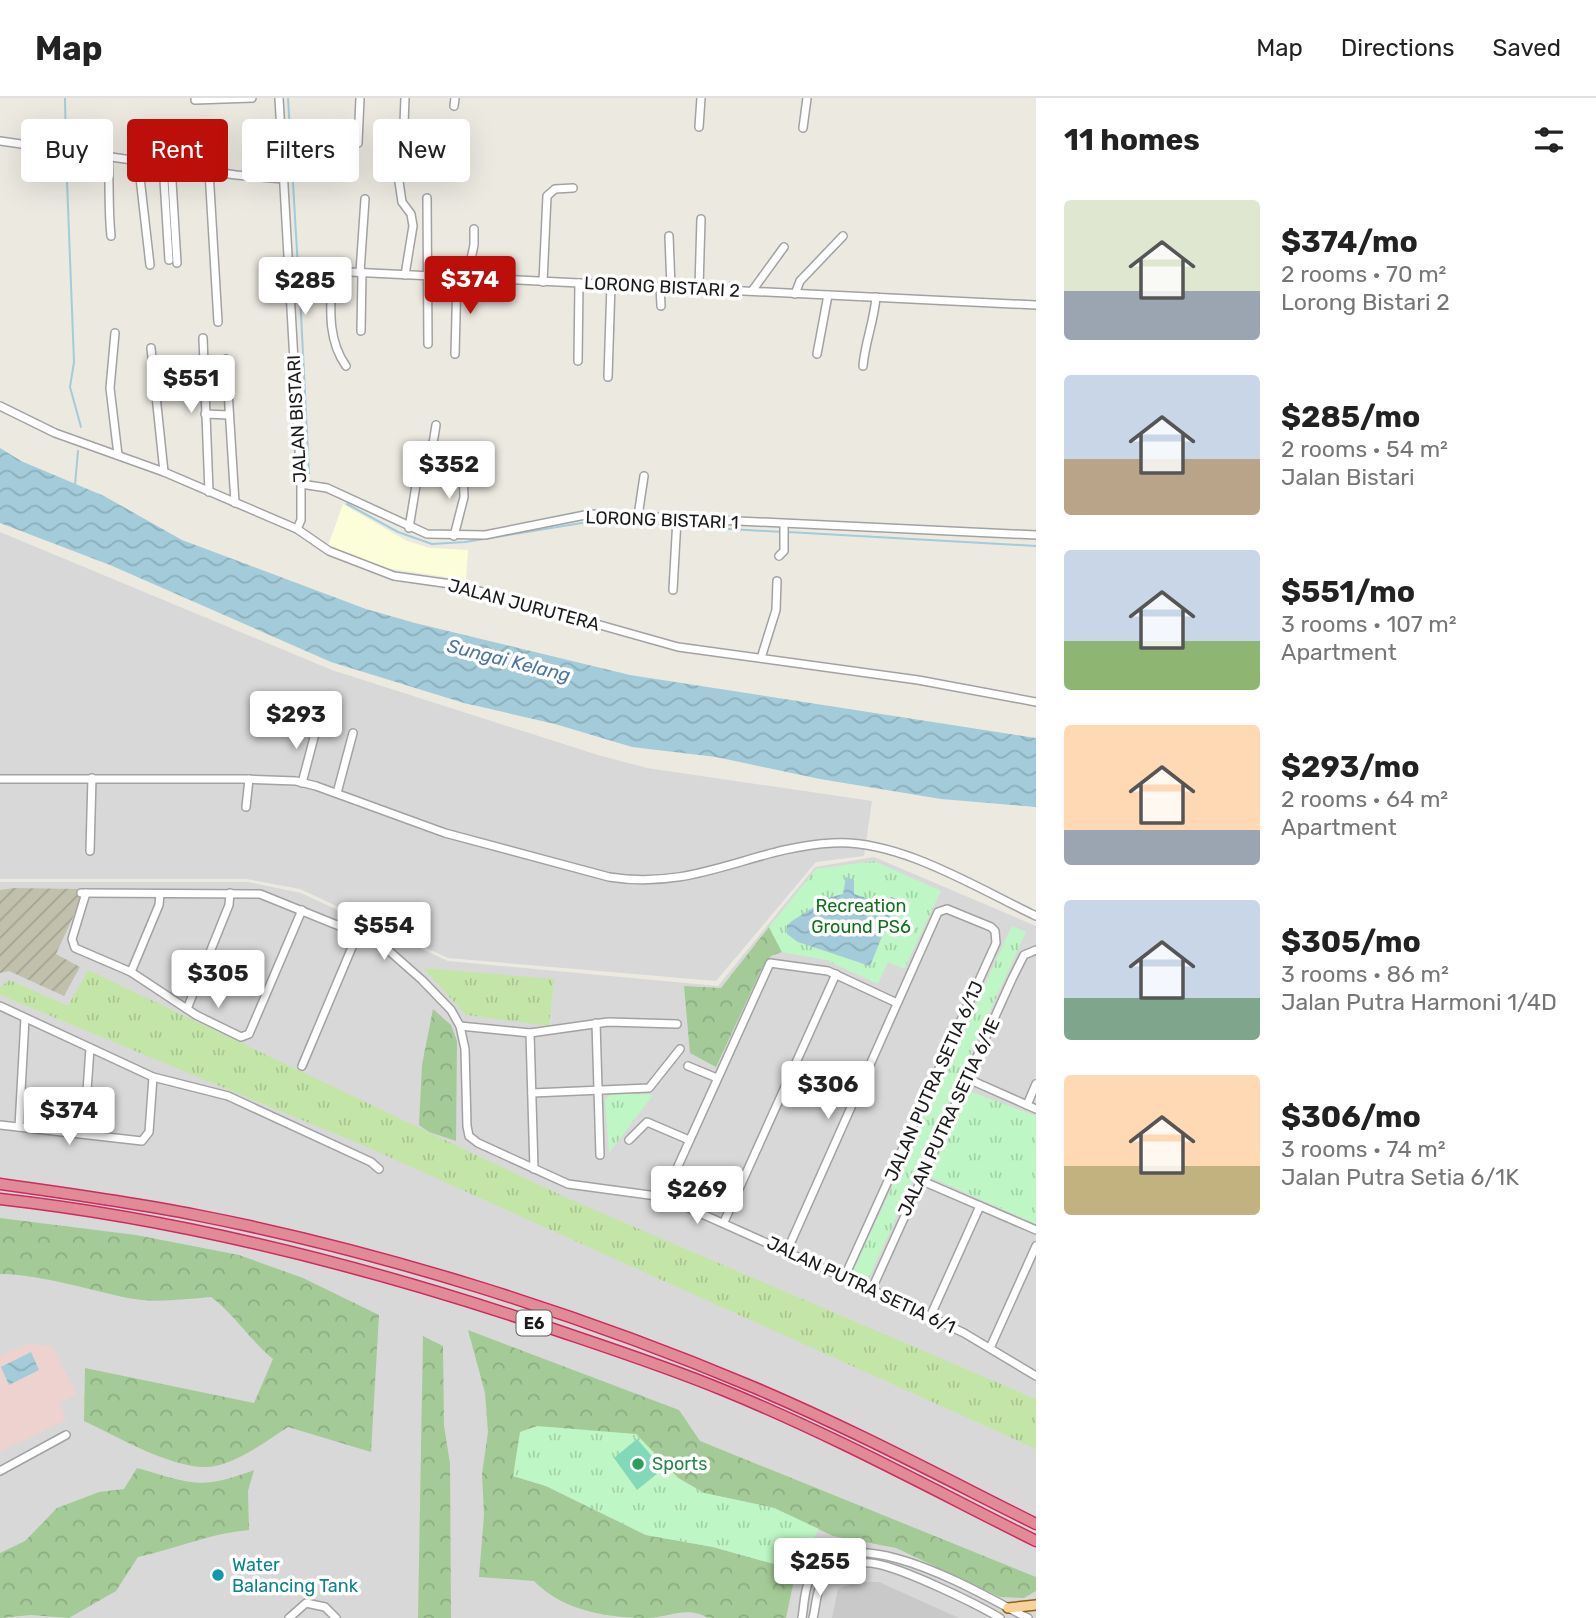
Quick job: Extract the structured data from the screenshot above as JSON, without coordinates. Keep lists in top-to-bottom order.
{
  "streets": {
    "highway": ["E6"],
    "street": [
      "LORONG BISTARI 2",
      "JALAN BISTARI",
      "LORONG BISTARI 1",
      "JALAN JURUTERA",
      "JALAN PUTRA SETIA 6/1J",
      "JALAN PUTRA SETIA 6/1E",
      "JALAN PUTRA SETIA 6/1"
    ]
  },
  "crossings": [
    ["LORONG BISTARI 2", "JALAN BISTARI"],
    ["JALAN BISTARI", "LORONG BISTARI 1"],
    ["JALAN BISTARI", "JALAN JURUTERA"],
    ["JALAN PUTRA SETIA 6/1J", "JALAN PUTRA SETIA 6/1"],
    ["JALAN PUTRA SETIA 6/1E", "JALAN PUTRA SETIA 6/1"]
  ],
  "water": ["Sungai Kelang"],
  "parks": ["Recreation Ground PS6"],
  "places": ["Sports", "Water Balancing Tank"],
  "page": {
    "header": "Map",
    "nav": ["Map", "Directions", "Saved"],
    "heading": "11 homes",
    "chip": [
      "Buy",
      "Rent",
      "Filters",
      "New"
    ],
    "list": [
      {
        "name": "$374/mo",
        "note": "2 rooms · 70 m² · Lorong Bistari 2"
      },
      {
        "name": "$285/mo",
        "note": "2 rooms · 54 m² · Jalan Bistari"
      },
      {
        "name": "$551/mo",
        "note": "3 rooms · 107 m² · Apartment"
      },
      {
        "name": "$293/mo",
        "note": "2 rooms · 64 m² · Apartment"
      },
      {
        "name": "$305/mo",
        "note": "3 rooms · 86 m² · Jalan Putra Harmoni 1/4D"
      },
      {
        "name": "$306/mo",
        "note": "3 rooms · 74 m² · Jalan Putra Setia 6/1K"
      }
    ],
    "price": [
      "$374",
      "$285",
      "$551",
      "$352",
      "$293",
      "$554",
      "$305",
      "$306",
      "$374",
      "$269",
      "$255"
    ]
  }
}
